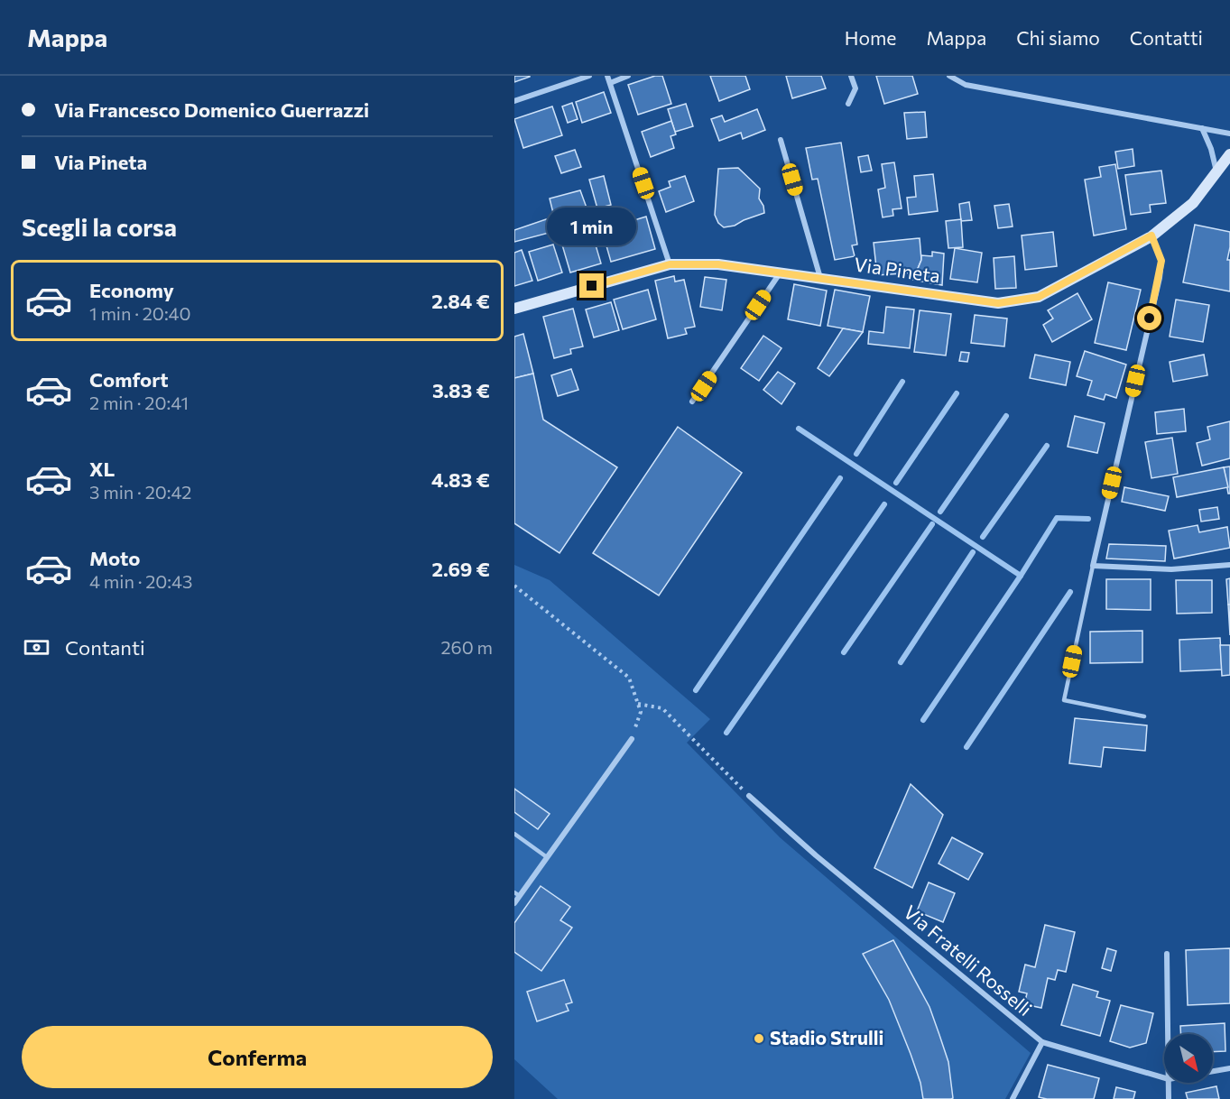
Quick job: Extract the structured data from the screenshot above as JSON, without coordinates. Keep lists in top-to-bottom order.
{
  "streets": {
    "street": ["Via Pineta", "Via Fratelli Rosselli"]
  },
  "places": ["Stadio Strulli"],
  "north": "bottom right",
  "page": {
    "header": "Mappa",
    "nav": [
      "Home",
      "Mappa",
      "Chi siamo",
      "Contatti"
    ],
    "banner": ["Via Francesco Domenico Guerrazzi", "Via Pineta"],
    "heading": "Scegli la corsa",
    "bubble": "1 min",
    "list": [
      {
        "name": "Economy",
        "note": "1 min · 20:40",
        "value": "2.84 €"
      },
      {
        "name": "Comfort",
        "note": "2 min · 20:41",
        "value": "3.83 €"
      },
      {
        "name": "XL",
        "note": "3 min · 20:42",
        "value": "4.83 €"
      },
      {
        "name": "Moto",
        "note": "4 min · 20:43",
        "value": "2.69 €"
      }
    ],
    "pay": ["Contanti", "260 m"],
    "buttons": "Conferma"
  }
}
